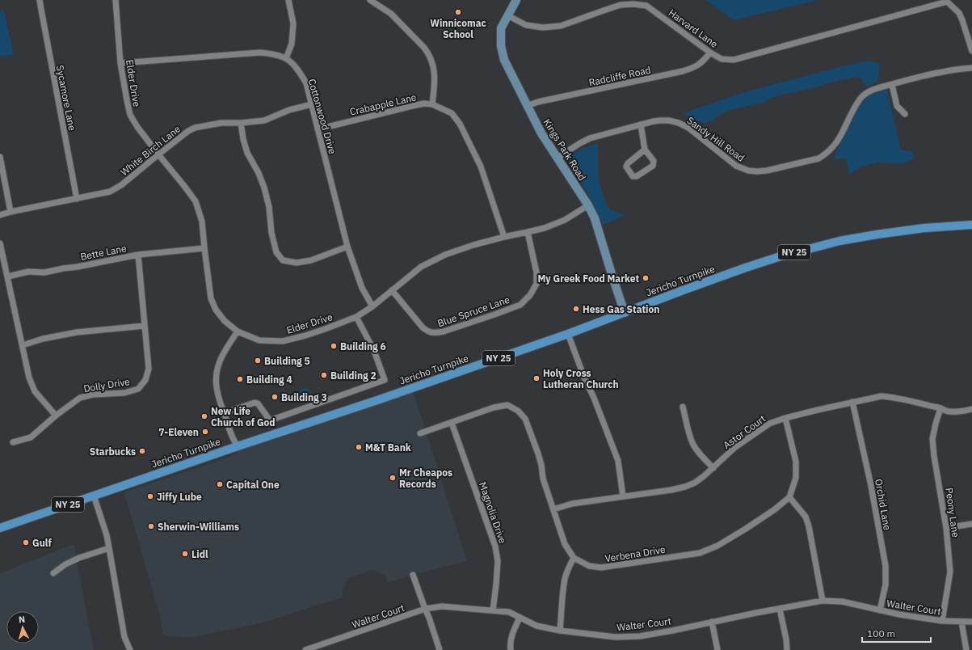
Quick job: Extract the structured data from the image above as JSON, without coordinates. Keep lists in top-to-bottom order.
{
  "streets": {
    "main road": ["NY 25", "Jericho Turnpike"],
    "street": [
      "Harvard Lane",
      "Radcliffe Road",
      "Elder Drive",
      "Sycamore Lane",
      "Crabapple Lane",
      "Cottonwood Drive",
      "Sandy Hill Road",
      "Kings Park Road",
      "White Birch Lane",
      "Bette Lane",
      "Blue Spruce Lane",
      "Dolly Drive",
      "Astor Court",
      "Orchid Lane",
      "Magnolia Drive",
      "Peony Lane",
      "Verbena Drive",
      "Walter Court"
    ]
  },
  "crossings": [
    ["Harvard Lane", "Radcliffe Road"],
    ["Radcliffe Road", "Kings Park Road"],
    ["Elder Drive", "Crabapple Lane"],
    ["Elder Drive", "Cottonwood Drive"],
    ["Elder Drive", "Kings Park Road"],
    ["Elder Drive", "White Birch Lane"],
    ["Elder Drive", "Bette Lane"],
    ["Elder Drive", "Blue Spruce Lane"],
    ["Sycamore Lane", "White Birch Lane"],
    ["Crabapple Lane", "Cottonwood Drive"],
    ["Cottonwood Drive", "White Birch Lane"],
    ["Sandy Hill Road", "Kings Park Road"],
    ["Kings Park Road", "Jericho Turnpike"],
    ["Bette Lane", "Dolly Drive"],
    ["Astor Court", "Orchid Lane"],
    ["Astor Court", "Peony Lane"],
    ["Astor Court", "Verbena Drive"],
    ["Orchid Lane", "Walter Court"],
    ["Magnolia Drive", "Verbena Drive"],
    ["Magnolia Drive", "Walter Court"],
    ["Peony Lane", "Walter Court"]
  ],
  "places": [
    "Winnicomac School",
    "My Greek Food Market",
    "Hess Gas Station",
    "Building 6",
    "Building 5",
    "Building 2",
    "Holy Cross Lutheran Church",
    "Building 4",
    "Building 3",
    "New Life Church of God",
    "7-Eleven",
    "M&T Bank",
    "Starbucks",
    "Mr Cheapos Records",
    "Capital One",
    "Jiffy Lube",
    "Sherwin-Williams",
    "Gulf",
    "Lidl"
  ],
  "scale_bar": "100 m",
  "north": "top"
}
